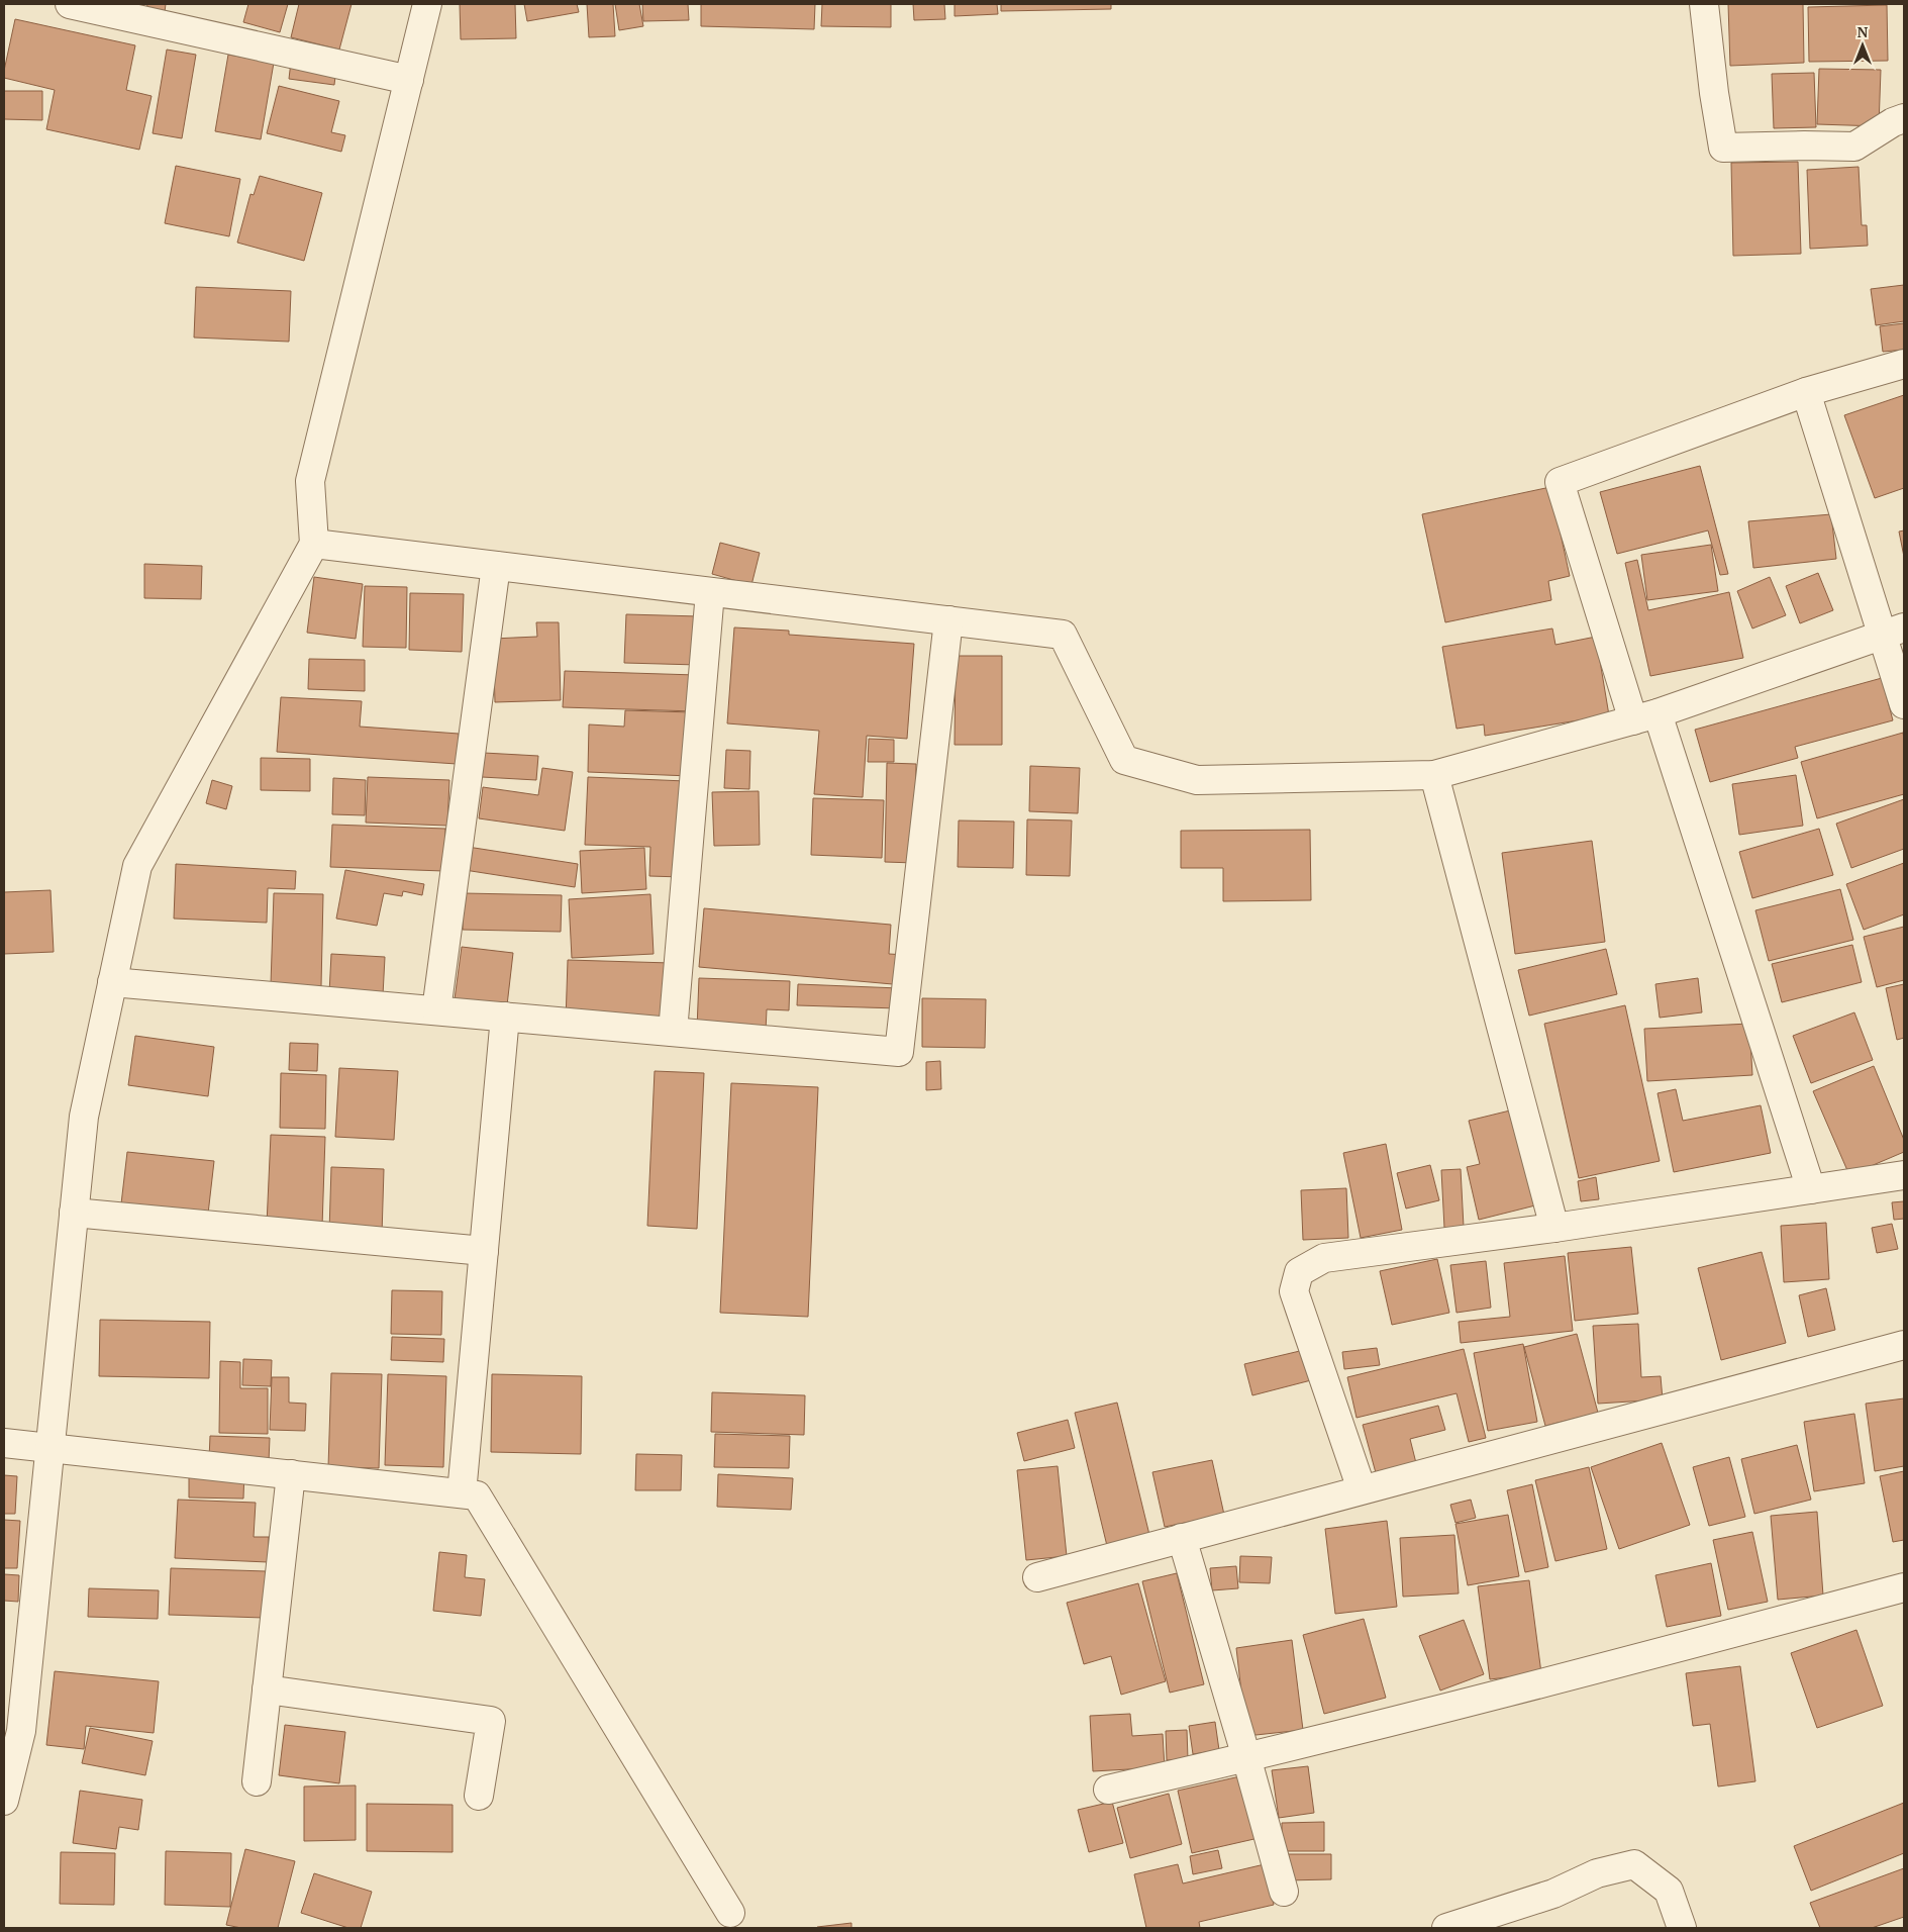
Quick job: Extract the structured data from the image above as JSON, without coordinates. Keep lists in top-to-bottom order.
{
  "north": "top"
}
